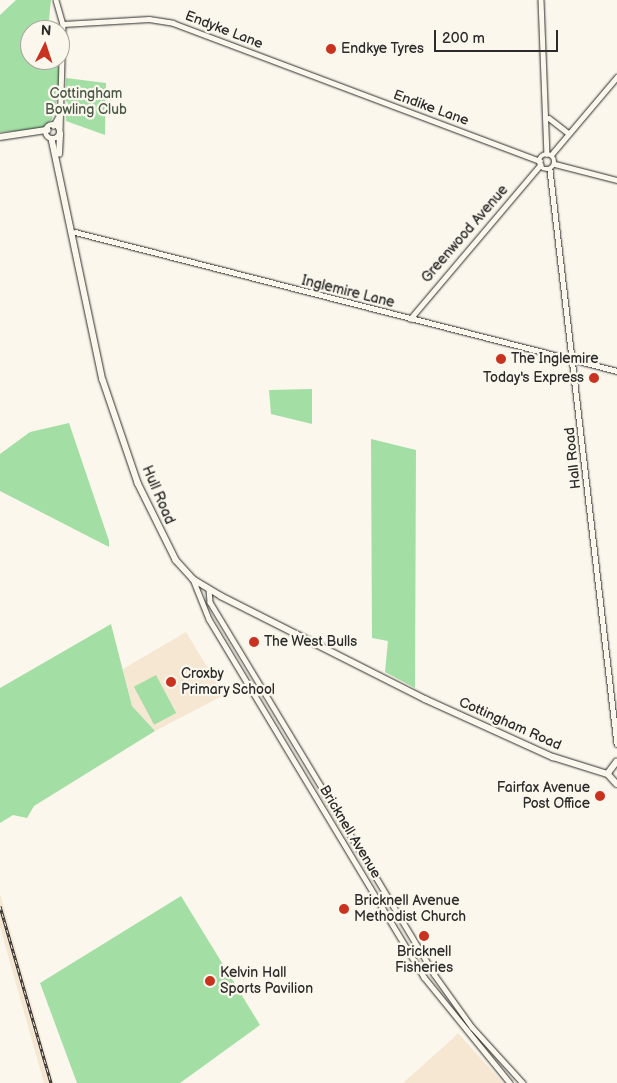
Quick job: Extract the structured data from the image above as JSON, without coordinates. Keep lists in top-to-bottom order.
{
  "streets": {
    "main road": ["Hull Road", "Cottingham Road"],
    "street": [
      "Endyke Lane",
      "Endike Lane",
      "Greenwood Avenue",
      "Inglemire Lane",
      "Hall Road",
      "Bricknell Avenue"
    ]
  },
  "crossings": [
    ["Endyke Lane", "Endike Lane"],
    ["Endike Lane", "Greenwood Avenue"],
    ["Endike Lane", "Hall Road"],
    ["Greenwood Avenue", "Inglemire Lane"],
    ["Inglemire Lane", "Hall Road"],
    ["Inglemire Lane", "Hull Road"],
    ["Hull Road", "Cottingham Road"],
    ["Hull Road", "Bricknell Avenue"]
  ],
  "parks": ["Cottingham Bowling Club"],
  "places": [
    "Endkye Tyres",
    "The Inglemire",
    "Today's Express",
    "The West Bulls",
    "Croxby Primary School",
    "Fairfax Avenue Post Office",
    "Bricknell Avenue Methodist Church",
    "Bricknell Fisheries",
    "Kelvin Hall Sports Pavilion"
  ],
  "scale_bar": "200 m",
  "north": "top"
}
